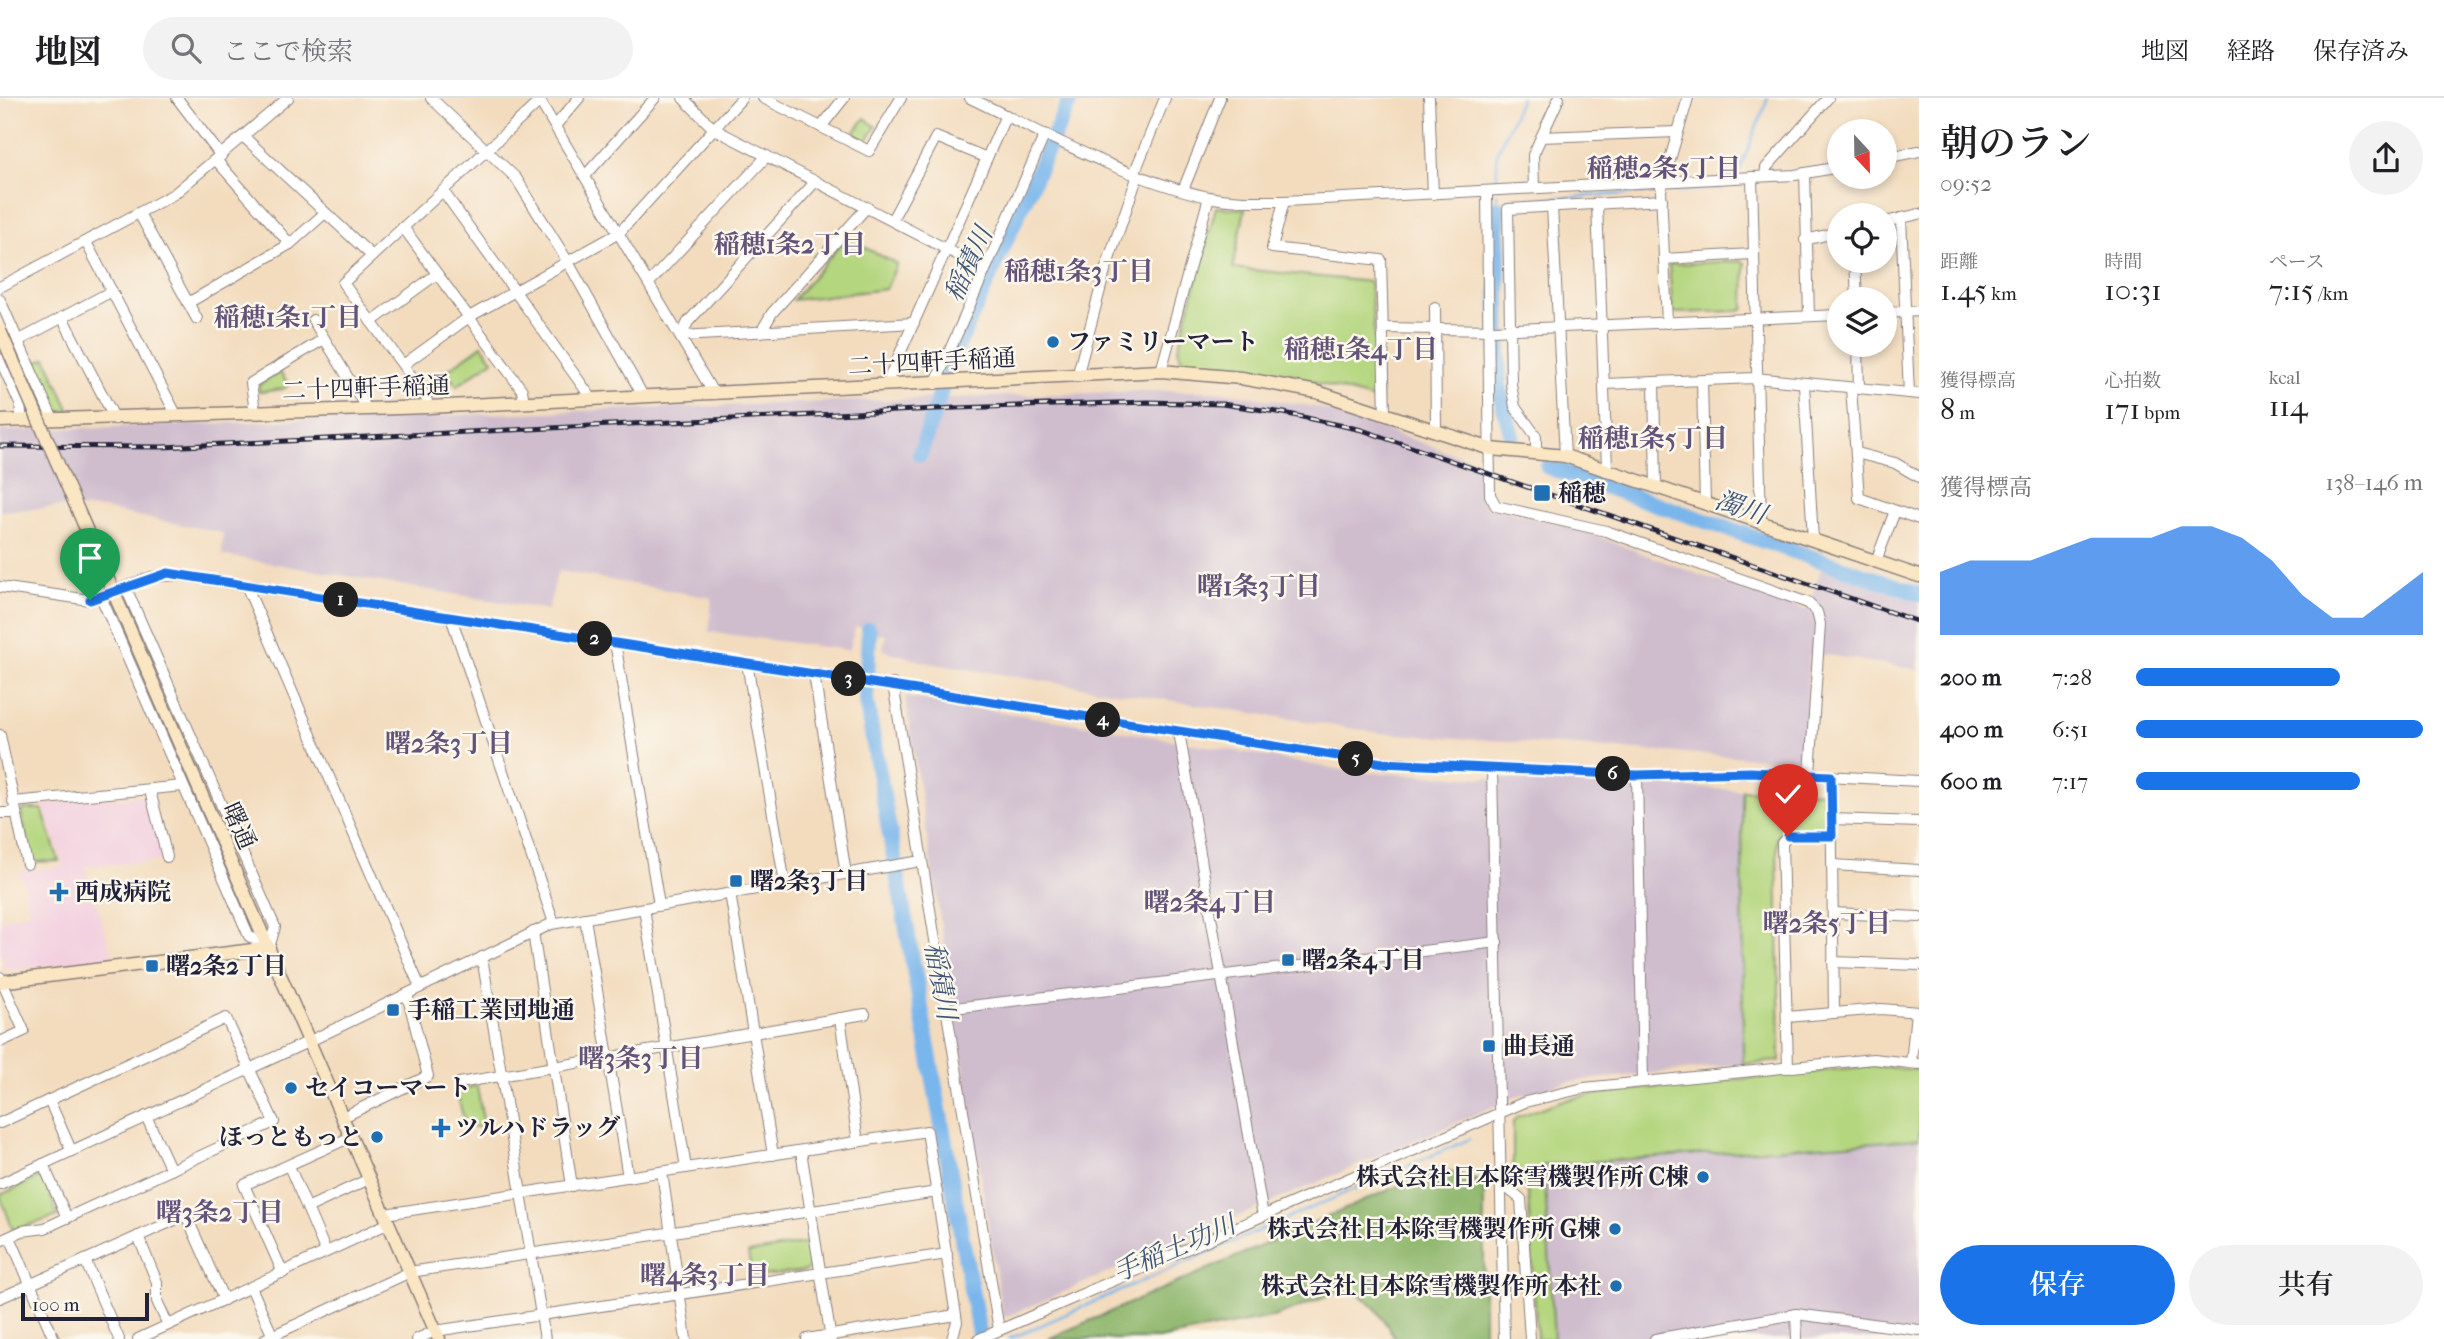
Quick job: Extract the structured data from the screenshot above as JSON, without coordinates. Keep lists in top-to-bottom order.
{
  "streets": {
    "street": ["二十四軒手稲通", "曙通"]
  },
  "districts": [
    "稲穂2条5丁目",
    "稲穂1条2丁目",
    "稲穂1条3丁目",
    "稲穂1条1丁目",
    "稲穂1条4丁目",
    "稲穂1条5丁目",
    "曙1条3丁目",
    "曙2条3丁目",
    "曙2条4丁目",
    "曙2条5丁目",
    "曙3条3丁目",
    "曙3条2丁目",
    "曙4条3丁目"
  ],
  "water": ["稲積川", "濁川", "手稲土功川"],
  "places": {
    "other": [
      "ファミリーマート",
      "セイコーマート",
      "ほっともっと",
      "株式会社日本除雪機製作所 C棟",
      "株式会社日本除雪機製作所 G棟",
      "株式会社日本除雪機製作所 本社"
    ],
    "transit": [
      "稲穂",
      "曙2条3丁目",
      "曙2条4丁目",
      "曙2条2丁目",
      "手稲工業団地通",
      "曲長通"
    ],
    "health": ["西成病院", "ツルハドラッグ"]
  },
  "scale_bar": "100 m",
  "north": "bottom",
  "page": {
    "header": "地図",
    "search": "ここで検索",
    "nav": ["地図", "経路", "保存済み"],
    "heading": ["朝のラン", "09:52"],
    "stats": [
      ["距離", "1.45 km"],
      ["時間", "10:31"],
      ["ペース", "7:15 /km"],
      ["獲得標高", "8 m"],
      ["心拍数", "171 bpm"],
      ["kcal", "114"]
    ],
    "chart": ["獲得標高", "138–146 m"],
    "pins": [
      "1",
      "2",
      "3",
      "4",
      "5",
      "6"
    ],
    "list": [
      {
        "name": "200 m",
        "note": "7:28"
      },
      {
        "name": "400 m",
        "note": "6:51"
      },
      {
        "name": "600 m",
        "note": "7:17"
      }
    ],
    "buttons": ["保存", "共有"],
    "scale": "100 m"
  }
}
